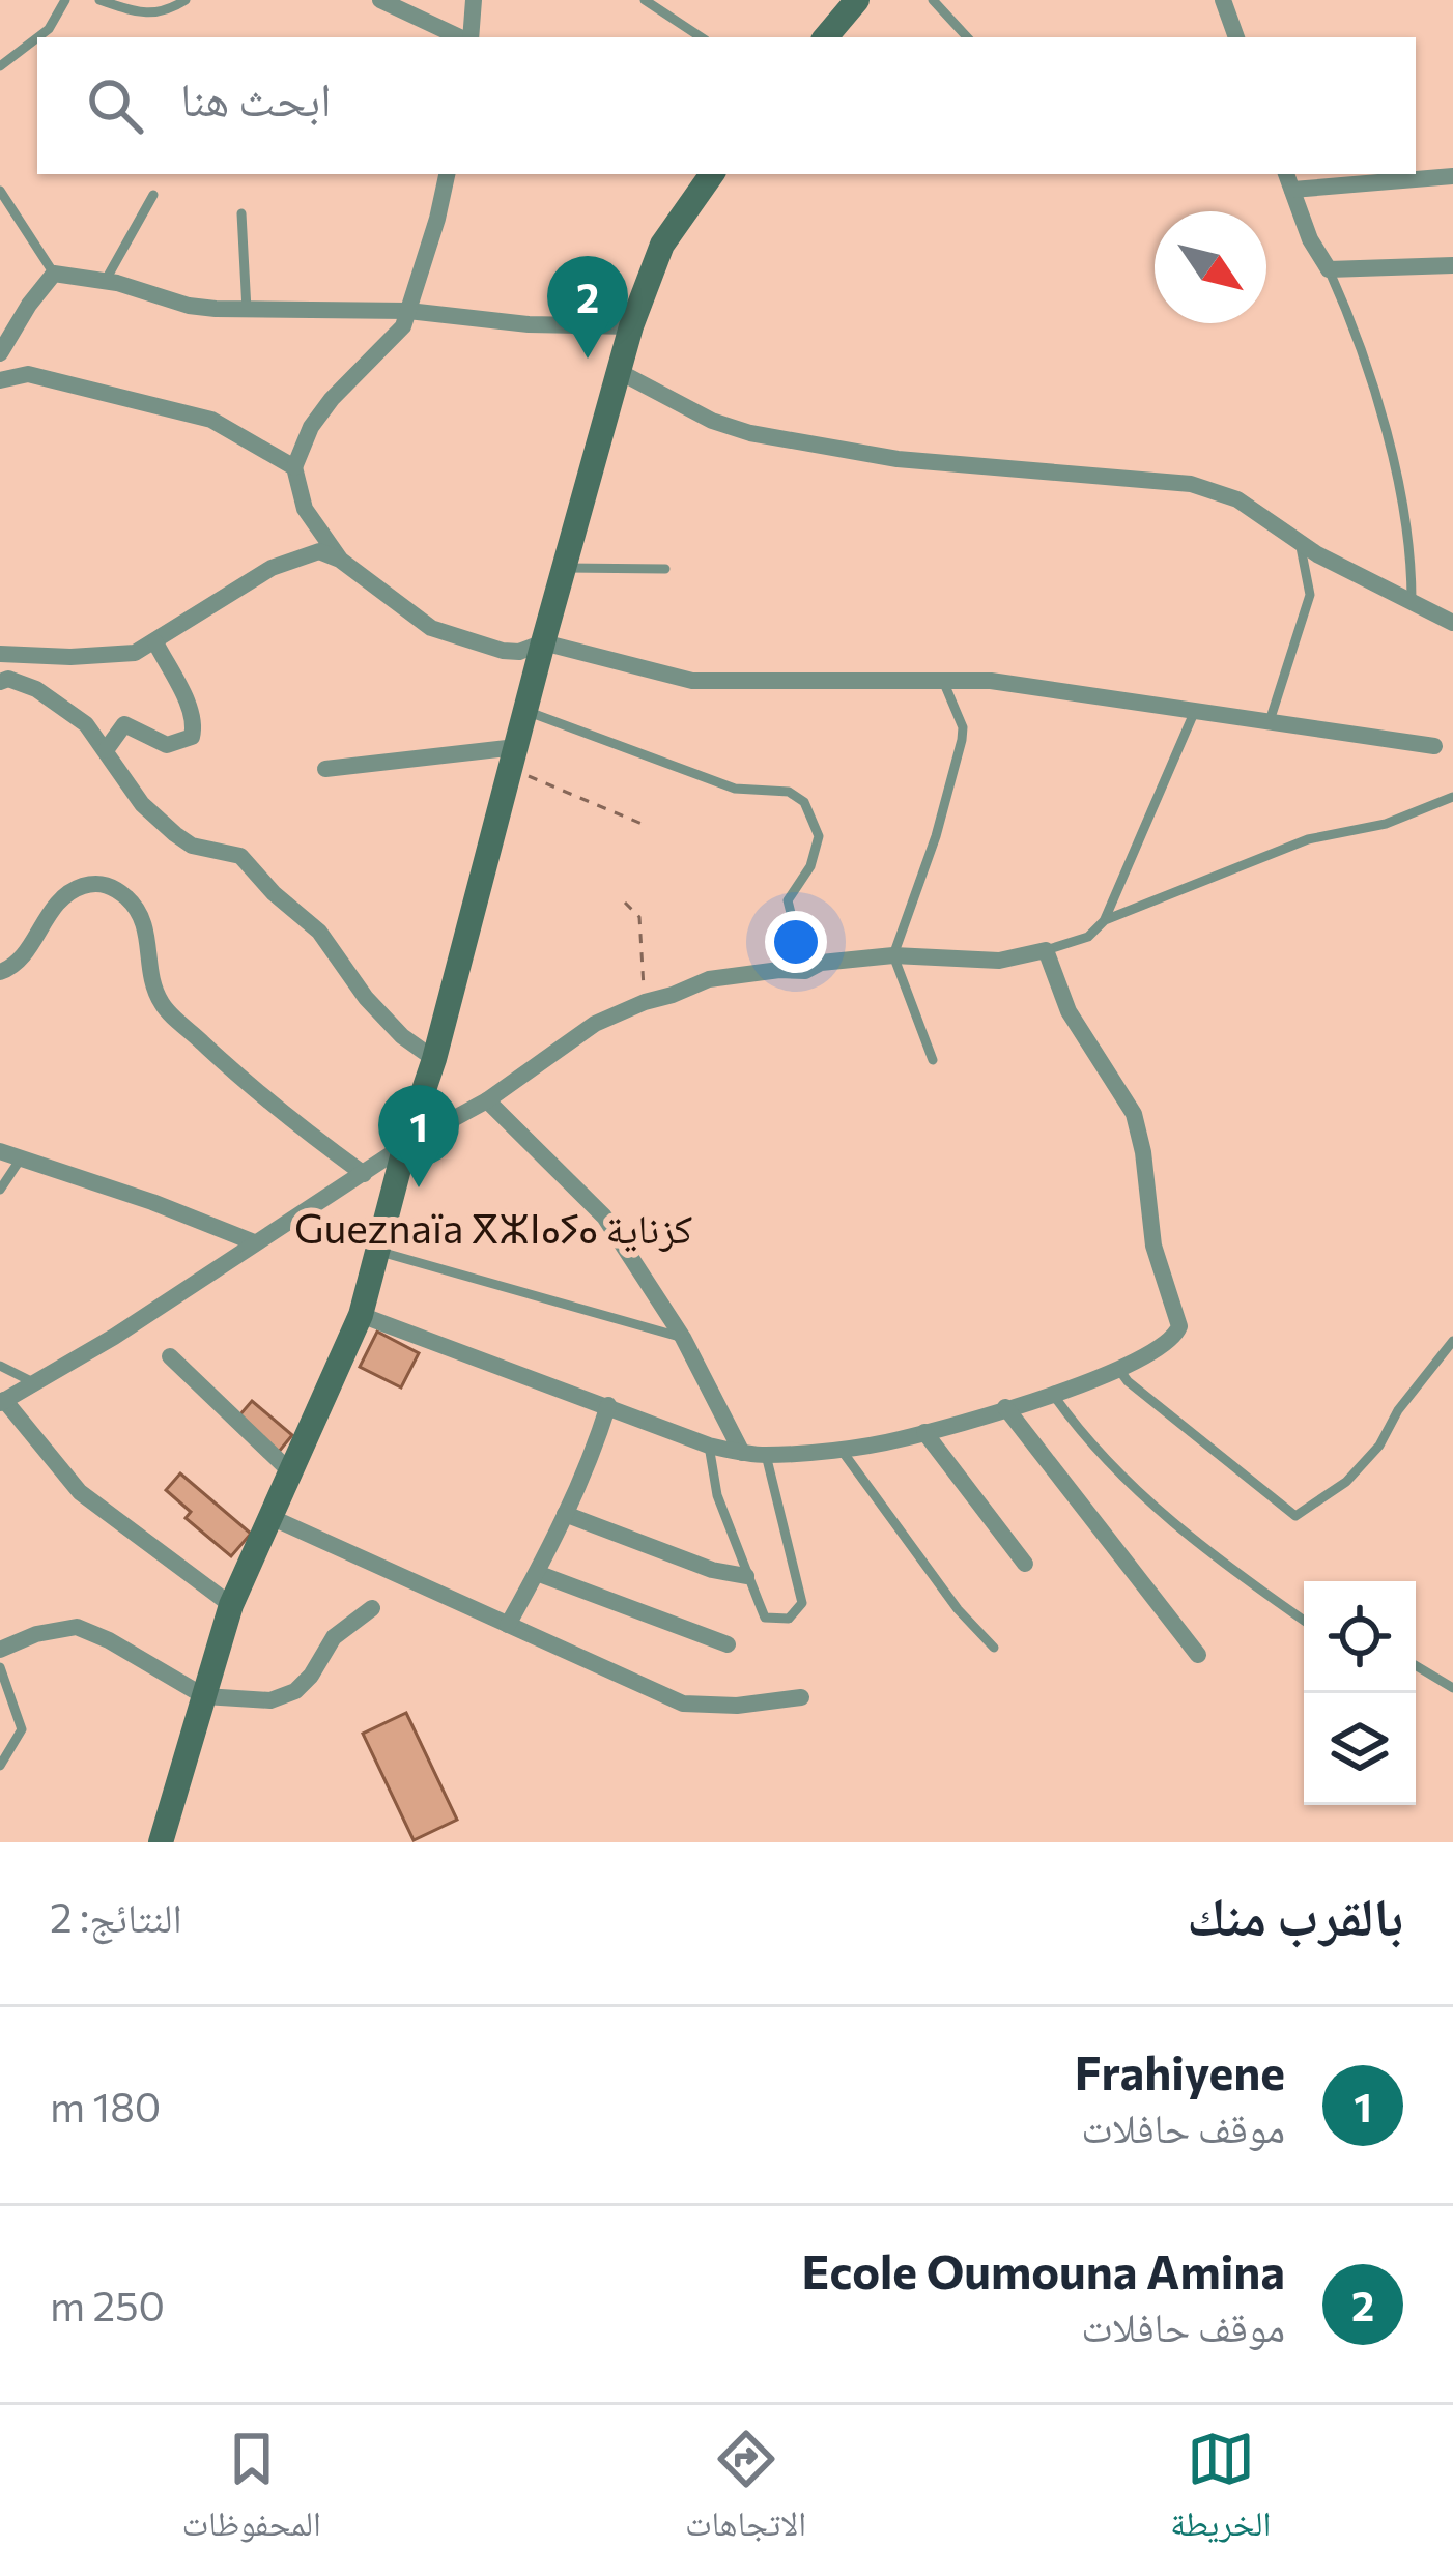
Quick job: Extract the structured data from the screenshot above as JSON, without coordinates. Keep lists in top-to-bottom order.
{
  "districts": ["Gueznaïa ⴳⵣⵏⴰⵢⴰ كزناية"],
  "north": "bottom right",
  "page": {
    "search": "ابحث هنا",
    "pins": ["2", "1"],
    "heading": ["بالقرب منك", "النتائج: 2"],
    "list": [
      {
        "mark": "1",
        "name": "Frahiyene",
        "note": "موقف حافلات",
        "value": "180 m"
      },
      {
        "mark": "2",
        "name": "Ecole Oumouna Amina",
        "note": "موقف حافلات",
        "value": "250 m"
      }
    ],
    "nav": ["الخريطة", "الاتجاهات", "المحفوظات"]
  }
}
